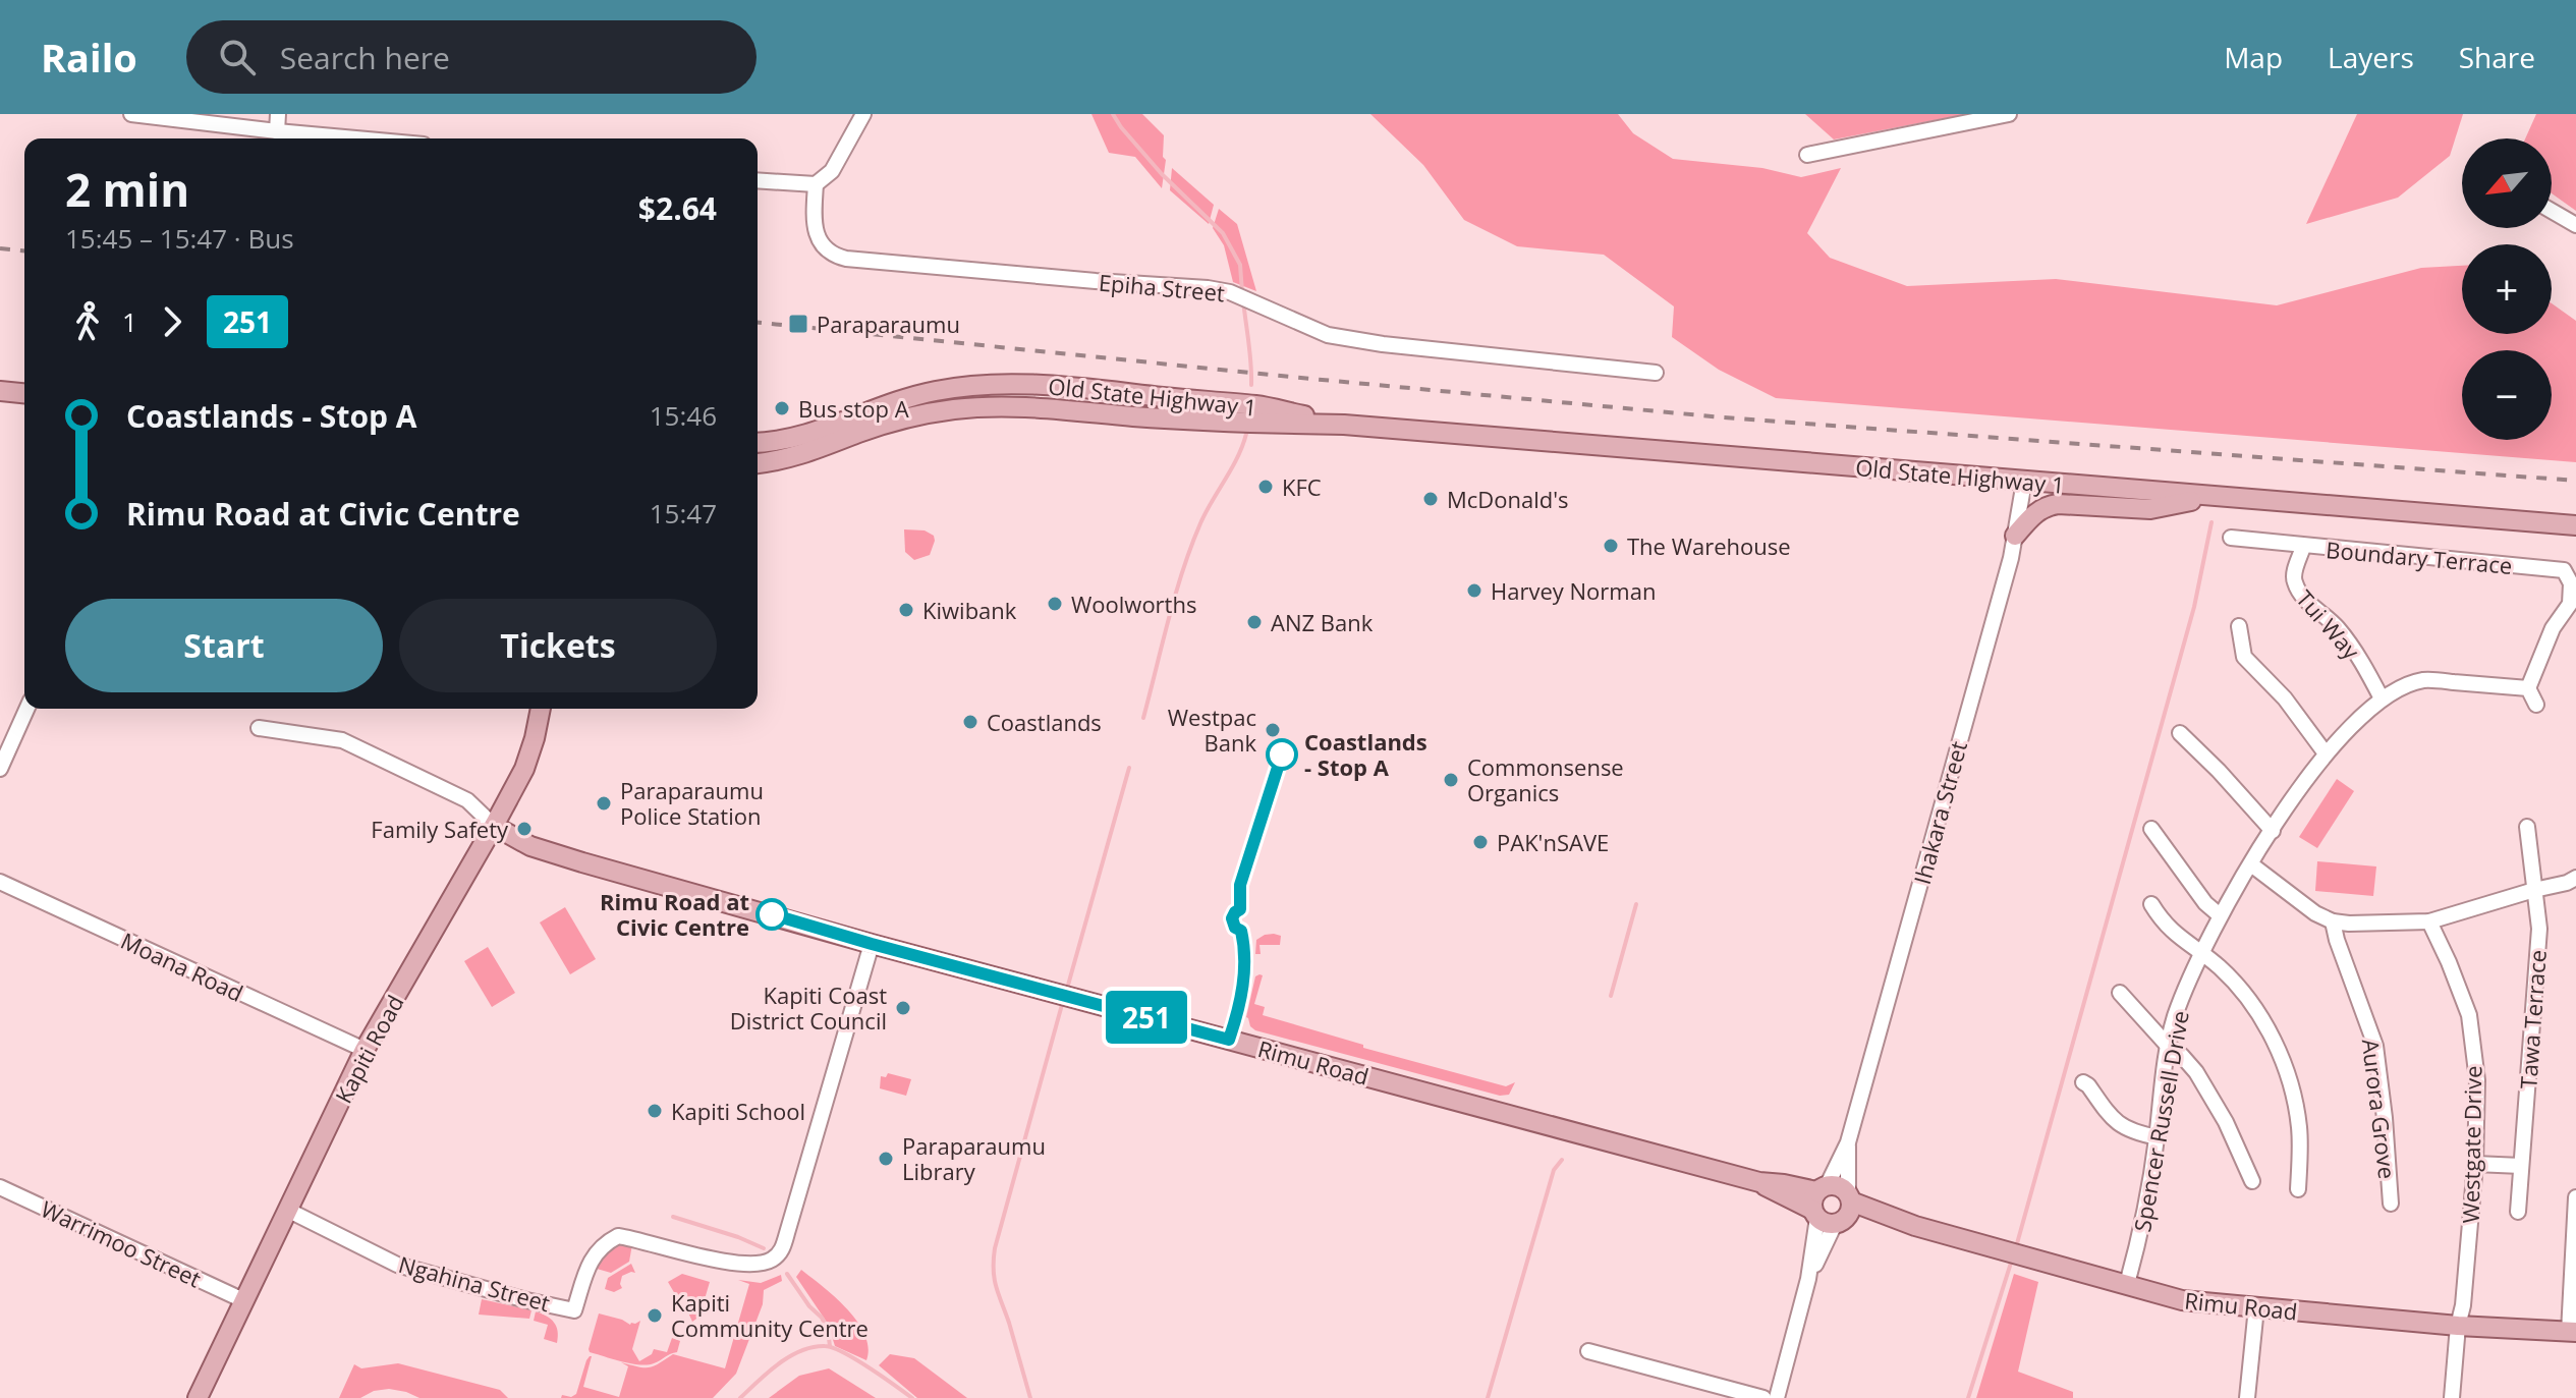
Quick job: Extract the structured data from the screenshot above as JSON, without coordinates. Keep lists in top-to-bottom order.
{
  "streets": {
    "main road": ["Old State Highway 1", "Kapiti Road", "Rimu Road"],
    "street": [
      "Epiha Street",
      "Boundary Terrace",
      "Tui Way",
      "Ihakara Street",
      "Moana Road",
      "Tawa Terrace",
      "Aurora Grove",
      "Spencer Russell Drive",
      "Westgate Drive",
      "Warrimoo Street",
      "Ngahina Street"
    ]
  },
  "crossings": [
    ["Old State Highway 1", "Ihakara Street"],
    ["Boundary Terrace", "Tui Way"],
    ["Tui Way", "Spencer Russell Drive"],
    ["Ihakara Street", "Rimu Road"],
    ["Moana Road", "Kapiti Road"],
    ["Kapiti Road", "Rimu Road"],
    ["Kapiti Road", "Warrimoo Street"],
    ["Kapiti Road", "Ngahina Street"],
    ["Rimu Road", "Spencer Russell Drive"],
    ["Rimu Road", "Westgate Drive"],
    ["Rimu Road", "Ngahina Street"]
  ],
  "places": {
    "transit": ["Paraparaumu"],
    "other": [
      "Bus stop A",
      "KFC",
      "McDonald's",
      "The Warehouse",
      "Harvey Norman",
      "Woolworths",
      "Kiwibank",
      "ANZ Bank",
      "Coastlands",
      "Westpac Bank",
      "Coastlands - Stop A",
      "Commonsense Organics",
      "Paraparaumu Police Station",
      "Family Safety",
      "PAK'nSAVE",
      "Rimu Road at Civic Centre",
      "Kapiti Coast District Council",
      "Kapiti School",
      "Paraparaumu Library",
      "Kapiti Community Centre"
    ]
  },
  "lines": ["bus line 251"],
  "north": "bottom left",
  "page": {
    "header": "Railo",
    "search": "Search here",
    "nav": ["Map", "Layers", "Share"],
    "on_map": "251",
    "map_buttons": ["+", "−"],
    "heading": ["2 min", "15:45 – 15:47 · Bus", "$2.64"],
    "legs": ["1", "251"],
    "list": [
      {
        "name": "Coastlands - Stop A",
        "value": "15:46"
      },
      {
        "name": "Rimu Road at Civic Centre",
        "value": "15:47"
      }
    ],
    "buttons": ["Start", "Tickets"]
  }
}
